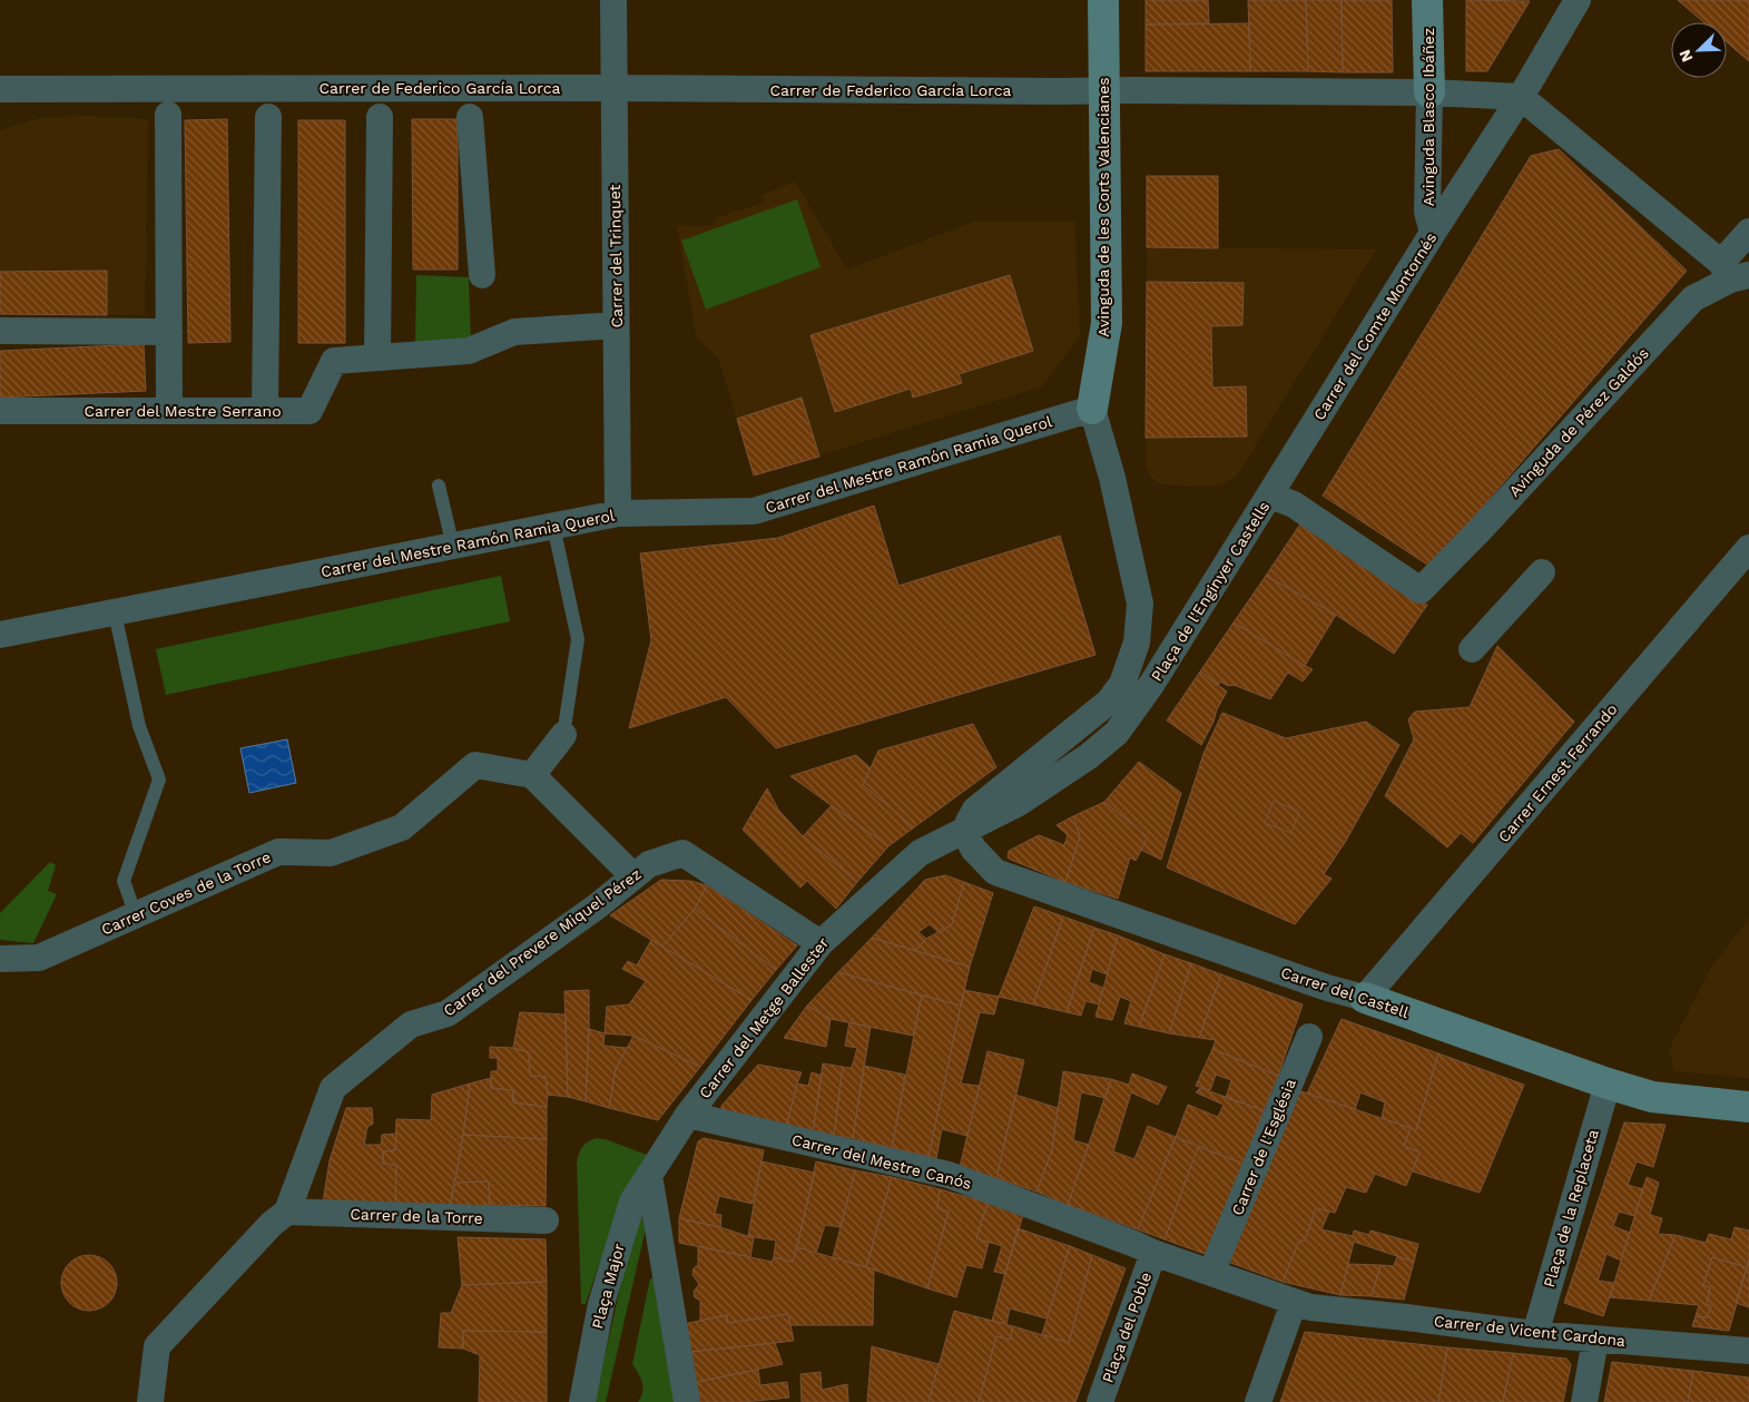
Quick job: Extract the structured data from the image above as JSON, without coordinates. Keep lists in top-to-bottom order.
{
  "streets": {
    "street": [
      "Carrer de Federico García Lorca",
      "Avinguda Blasco Ibáñez",
      "Avinguda de les Corts Valencianes",
      "Carrer del Trinquet",
      "Carrer del Comte Montornés",
      "Carrer del Mestre Serrano",
      "Avinguda de Pérez Galdós",
      "Carrer del Mestre Ramón Ramia Querol",
      "Plaça de l'Enginyer Castells",
      "Carrer Ernest Ferrando",
      "Carrer Coves de la Torre",
      "Carrer del Prevere Miquel Pérez",
      "Carrer del Castell",
      "Carrer del Metge Ballester",
      "Carrer de l'Església",
      "Carrer del Mestre Canós",
      "Plaça de la Replaceta",
      "Carrer de la Torre",
      "Plaça Major",
      "Plaça del Poble",
      "Carrer de Vicent Cardona"
    ]
  },
  "crossings": [
    ["Carrer de Federico García Lorca", "Avinguda Blasco Ibáñez"],
    ["Carrer de Federico García Lorca", "Avinguda de les Corts Valencianes"],
    ["Carrer de Federico García Lorca", "Carrer del Trinquet"],
    ["Carrer de Federico García Lorca", "Carrer del Comte Montornés"],
    ["Avinguda Blasco Ibáñez", "Carrer del Comte Montornés"],
    ["Avinguda de les Corts Valencianes", "Carrer del Mestre Ramón Ramia Querol"],
    ["Avinguda de les Corts Valencianes", "Plaça de l'Enginyer Castells"],
    ["Carrer del Trinquet", "Carrer del Mestre Ramón Ramia Querol"],
    ["Carrer del Comte Montornés", "Avinguda de Pérez Galdós"],
    ["Carrer del Comte Montornés", "Plaça de l'Enginyer Castells"],
    ["Avinguda de Pérez Galdós", "Plaça de l'Enginyer Castells"],
    ["Plaça de l'Enginyer Castells", "Carrer del Metge Ballester"],
    ["Carrer Ernest Ferrando", "Carrer del Castell"],
    ["Carrer del Prevere Miquel Pérez", "Carrer del Metge Ballester"],
    ["Carrer del Prevere Miquel Pérez", "Carrer de la Torre"],
    ["Carrer del Castell", "Carrer del Metge Ballester"],
    ["Carrer del Castell", "Plaça de la Replaceta"],
    ["Carrer del Metge Ballester", "Carrer del Mestre Canós"],
    ["Carrer del Metge Ballester", "Plaça Major"],
    ["Carrer de l'Església", "Plaça del Poble"],
    ["Carrer del Mestre Canós", "Plaça Major"],
    ["Carrer del Mestre Canós", "Plaça del Poble"],
    ["Plaça de la Replaceta", "Carrer de Vicent Cardona"],
    ["Plaça del Poble", "Carrer de Vicent Cardona"]
  ],
  "north": "bottom left"
}
